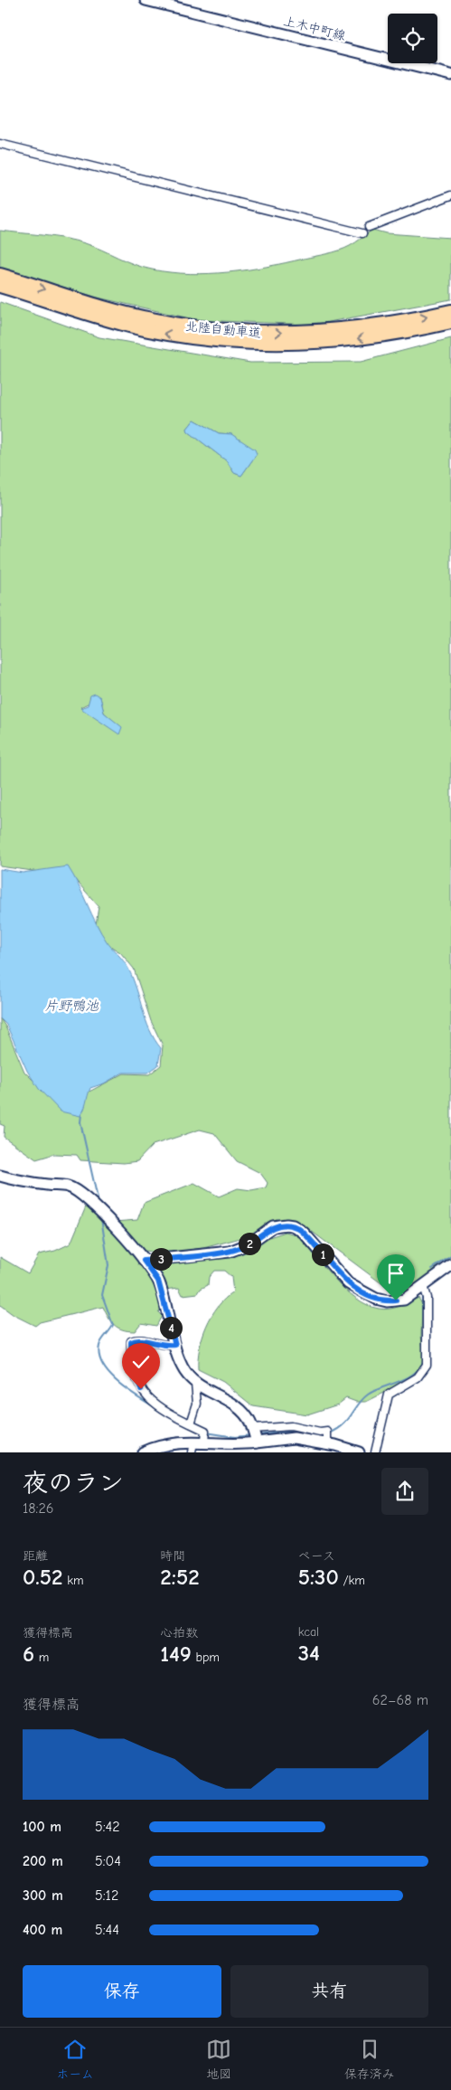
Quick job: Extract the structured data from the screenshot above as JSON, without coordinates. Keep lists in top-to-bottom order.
{
  "streets": {
    "highway": ["北陸自動車道"],
    "main road": ["上木中町線"]
  },
  "water": ["片野鴨池"],
  "page": {
    "pins": [
      "2",
      "1",
      "3",
      "4"
    ],
    "heading": ["夜のラン", "18:26"],
    "stats": [
      ["距離", "0.52 km"],
      ["時間", "2:52"],
      ["ペース", "5:30 /km"],
      ["獲得標高", "6 m"],
      ["心拍数", "149 bpm"],
      ["kcal", "34"]
    ],
    "chart": ["獲得標高", "62–68 m"],
    "list": [
      {
        "name": "100 m",
        "note": "5:42"
      },
      {
        "name": "200 m",
        "note": "5:04"
      },
      {
        "name": "300 m",
        "note": "5:12"
      },
      {
        "name": "400 m",
        "note": "5:44"
      }
    ],
    "buttons": ["保存", "共有"],
    "tabs": ["ホーム", "地図", "保存済み"]
  }
}
